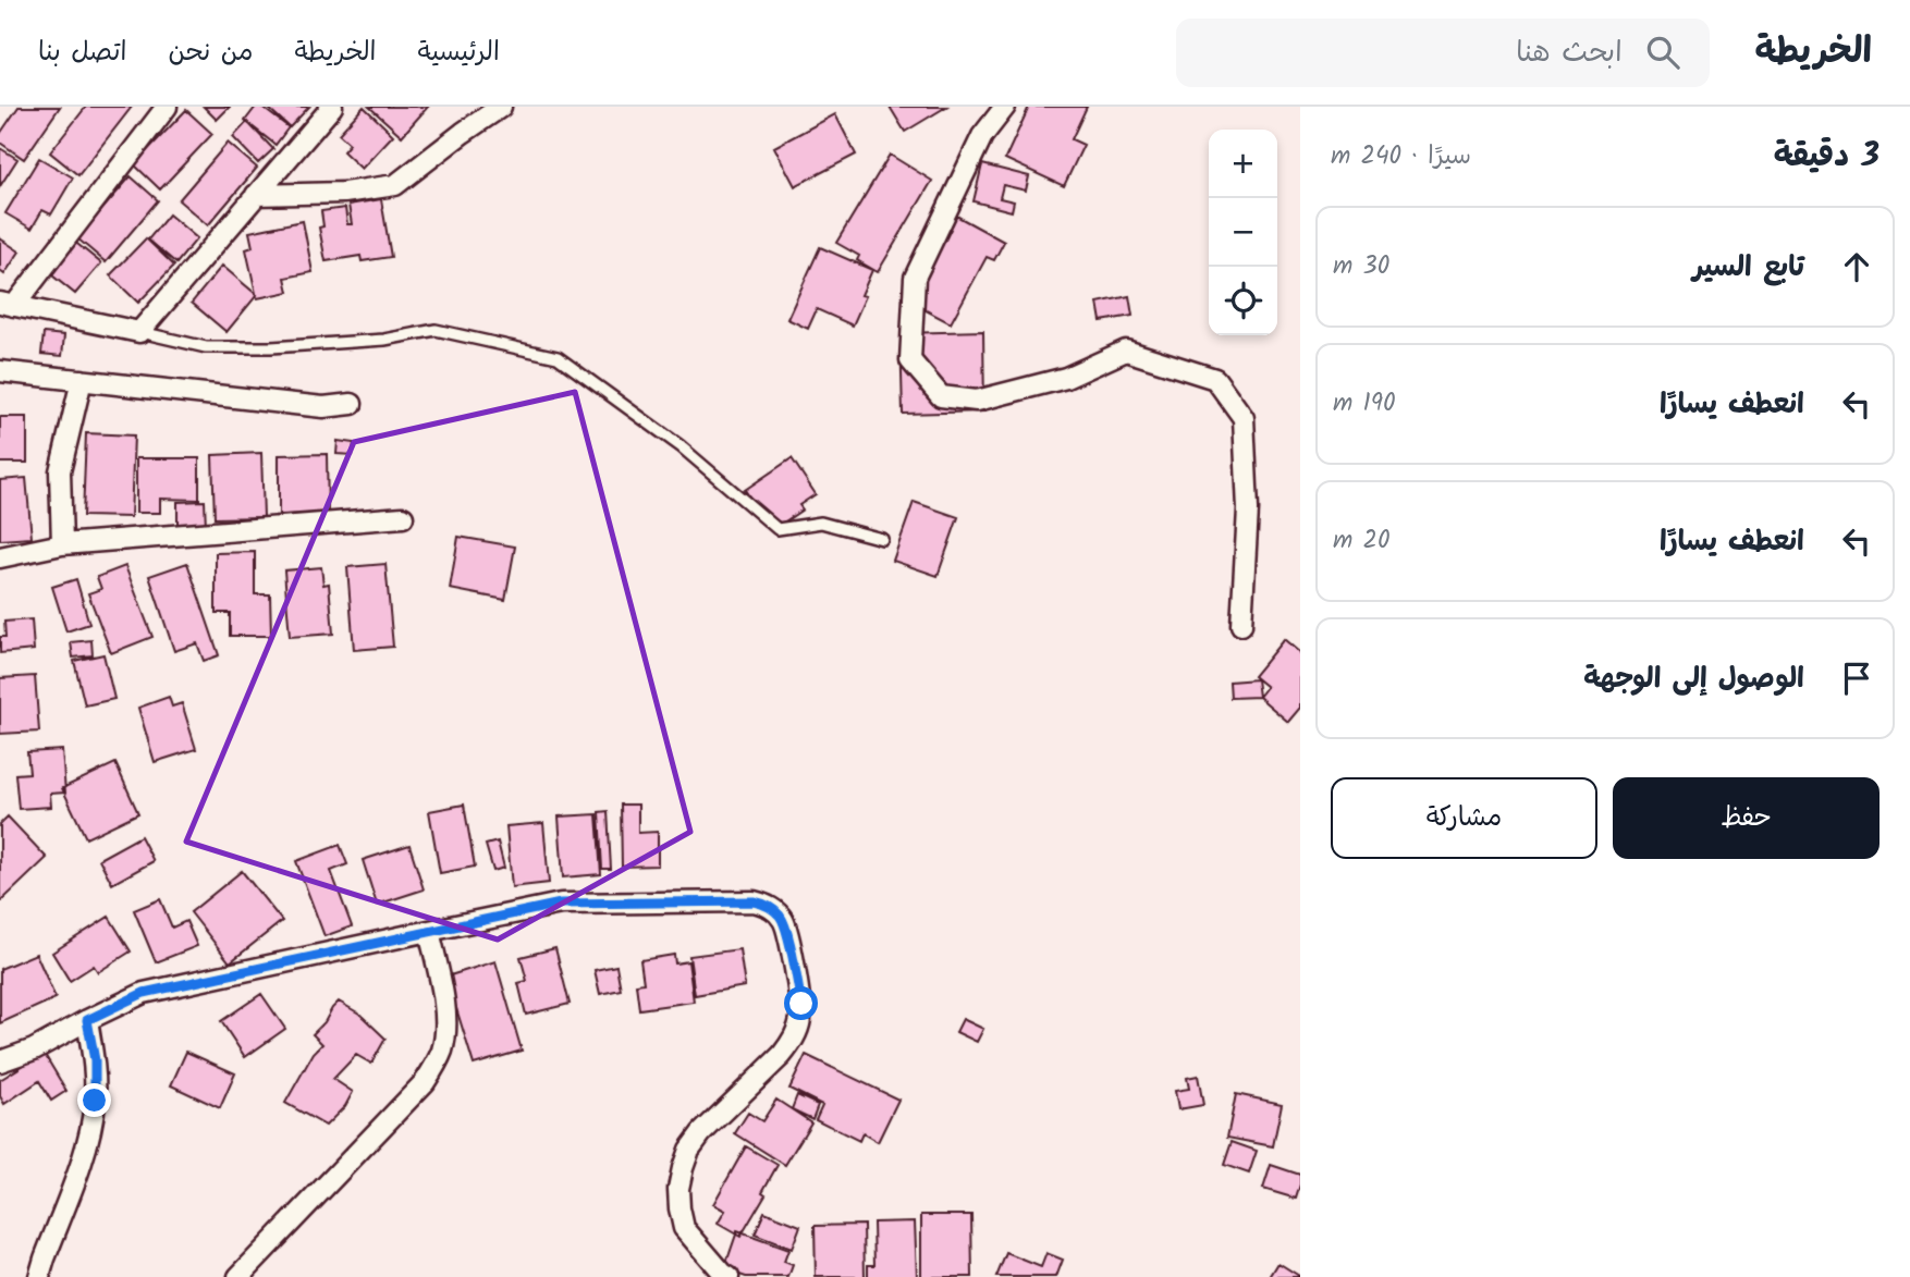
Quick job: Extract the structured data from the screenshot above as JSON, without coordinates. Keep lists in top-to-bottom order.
{
  "page": {
    "header": "الخريطة",
    "search": "ابحث هنا",
    "nav": [
      "الرئيسية",
      "الخريطة",
      "من نحن",
      "اتصل بنا"
    ],
    "heading": ["3 دقيقة", "سيرًا · 240 m"],
    "map_buttons": ["+", "−"],
    "list": [
      ["تابع السير", "30 m"],
      ["انعطف يسارًا", "190 m"],
      ["انعطف يسارًا", "20 m"],
      "الوصول إلى الوجهة"
    ],
    "buttons": ["حفظ", "مشاركة"]
  }
}
